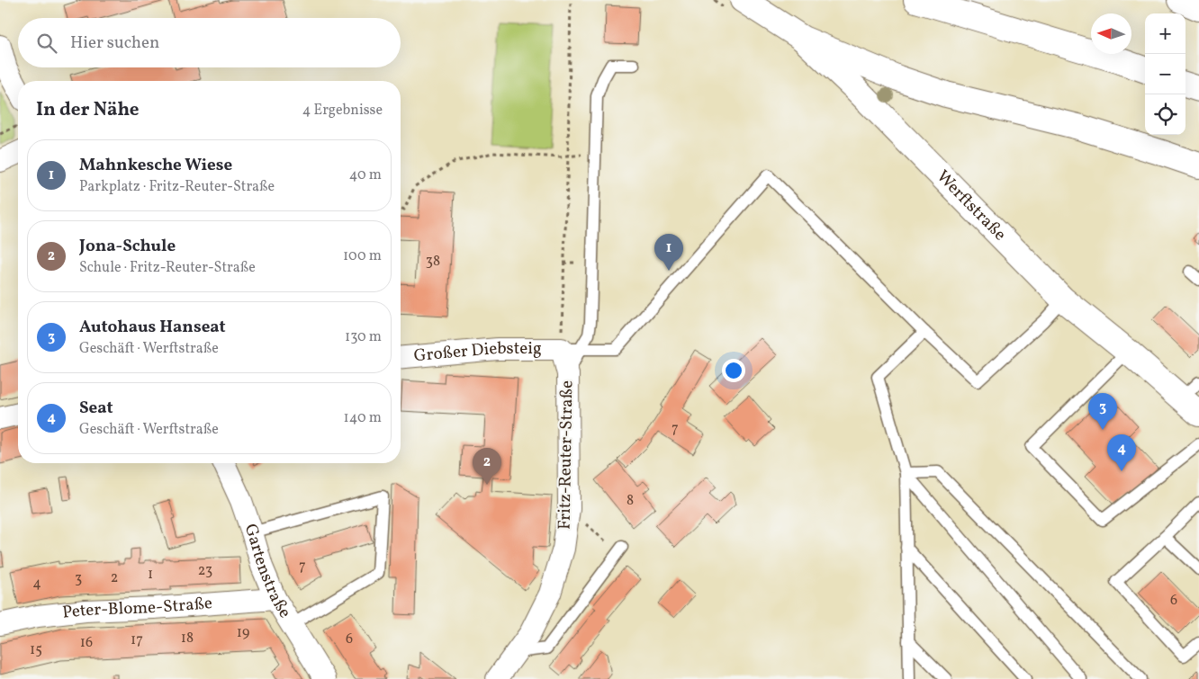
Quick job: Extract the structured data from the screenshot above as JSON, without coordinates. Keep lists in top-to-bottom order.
{
  "streets": {
    "main road": ["Werftstraße"],
    "street": [
      "Großer Diebsteig",
      "Fritz-Reuter-Straße",
      "Gartenstraße",
      "Peter-Blome-Straße"
    ]
  },
  "crossings": [
    ["Großer Diebsteig", "Fritz-Reuter-Straße"],
    ["Gartenstraße", "Peter-Blome-Straße"]
  ],
  "house_numbers": [
    "38",
    "7",
    "8",
    "7",
    "23",
    "1",
    "2",
    "3",
    "4",
    "6",
    "19",
    "18",
    "6",
    "17",
    "16",
    "15"
  ],
  "north": "left",
  "page": {
    "map_buttons": ["+", "−"],
    "search": "Hier suchen",
    "heading": ["In der Nähe", "4 Ergebnisse"],
    "list": [
      {
        "mark": "1",
        "name": "Mahnkesche Wiese",
        "note": "Parkplatz · Fritz-Reuter-Straße",
        "value": "40 m"
      },
      {
        "mark": "2",
        "name": "Jona-Schule",
        "note": "Schule · Fritz-Reuter-Straße",
        "value": "100 m"
      },
      {
        "mark": "3",
        "name": "Autohaus Hanseat",
        "note": "Geschäft · Werftstraße",
        "value": "130 m"
      },
      {
        "mark": "4",
        "name": "Seat",
        "note": "Geschäft · Werftstraße",
        "value": "140 m"
      }
    ],
    "pins": [
      "1",
      "3",
      "4",
      "2"
    ]
  }
}
